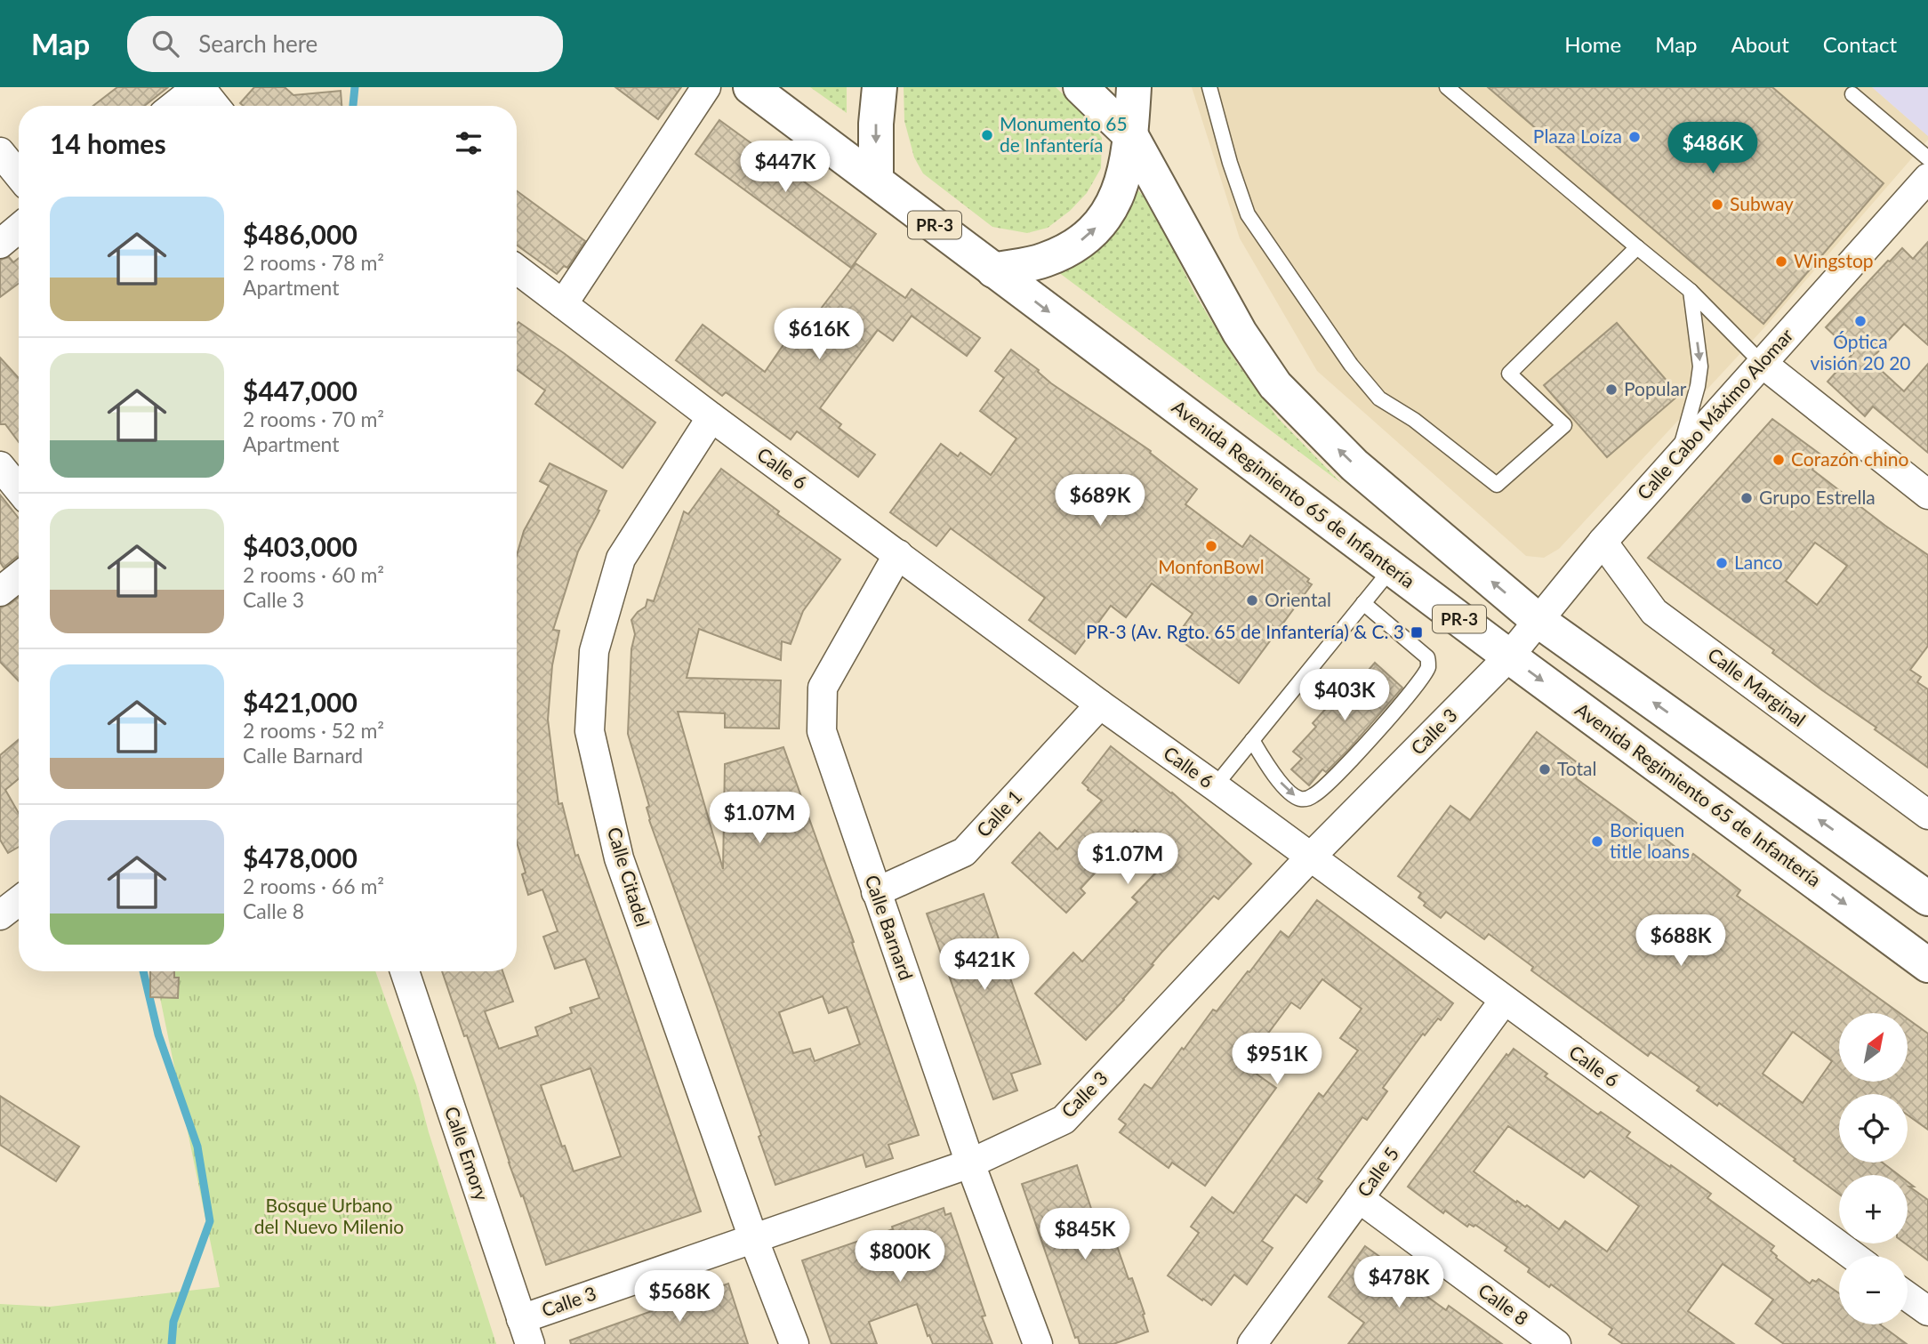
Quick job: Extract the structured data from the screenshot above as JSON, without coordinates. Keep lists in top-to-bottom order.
{
  "streets": {
    "main road": ["PR-3", "Avenida Regimiento 65 de Infantería"],
    "street": [
      "Calle Cabo Máximo Alomar",
      "Calle 6",
      "Calle Marginal",
      "Calle 3",
      "Calle 1",
      "Calle Citadel",
      "Calle Barnard",
      "Calle Emory",
      "Calle 5",
      "Calle 8"
    ]
  },
  "crossings": [
    ["PR-3", "Calle Cabo Máximo Alomar"],
    ["Calle Cabo Máximo Alomar", "Avenida Regimiento 65 de Infantería"],
    ["Calle Cabo Máximo Alomar", "Calle Marginal"],
    ["Calle Cabo Máximo Alomar", "Calle 3"],
    ["Calle 6", "Calle 3"],
    ["Calle 6", "Calle 1"],
    ["Calle 6", "Calle Citadel"],
    ["Calle 6", "Calle Barnard"],
    ["Calle 6", "Calle 5"],
    ["Avenida Regimiento 65 de Infantería", "Calle 3"],
    ["Calle 3", "Calle Citadel"],
    ["Calle 3", "Calle Barnard"],
    ["Calle 3", "Calle Emory"],
    ["Calle 1", "Calle Barnard"],
    ["Calle 5", "Calle 8"]
  ],
  "parks": ["Bosque Urbano del Nuevo Milenio"],
  "places": {
    "other": [
      "Monumento 65 de Infantería",
      "Plaza Loíza",
      "Subway",
      "Wingstop",
      "Óptica visión 20 20",
      "Popular",
      "Corazón chino",
      "Grupo Estrella",
      "MonfonBowl",
      "Lanco",
      "Oriental",
      "Total",
      "Boriquen title loans"
    ],
    "transit": ["PR-3 (Av. Rgto. 65 de Infantería) & C. 3"]
  },
  "north": "top right",
  "page": {
    "header": "Map",
    "search": "Search here",
    "nav": [
      "Home",
      "Map",
      "About",
      "Contact"
    ],
    "heading": "14 homes",
    "price": [
      "$486K",
      "$447K",
      "$616K",
      "$689K",
      "$403K",
      "$1.07M",
      "$1.07M",
      "$688K",
      "$421K",
      "$951K",
      "$845K",
      "$800K",
      "$478K",
      "$568K"
    ],
    "list": [
      {
        "name": "$486,000",
        "note": "2 rooms · 78 m² · Apartment"
      },
      {
        "name": "$447,000",
        "note": "2 rooms · 70 m² · Apartment"
      },
      {
        "name": "$403,000",
        "note": "2 rooms · 60 m² · Calle 3"
      },
      {
        "name": "$421,000",
        "note": "2 rooms · 52 m² · Calle Barnard"
      },
      {
        "name": "$478,000",
        "note": "2 rooms · 66 m² · Calle 8"
      }
    ],
    "map_buttons": ["+", "−"]
  }
}
